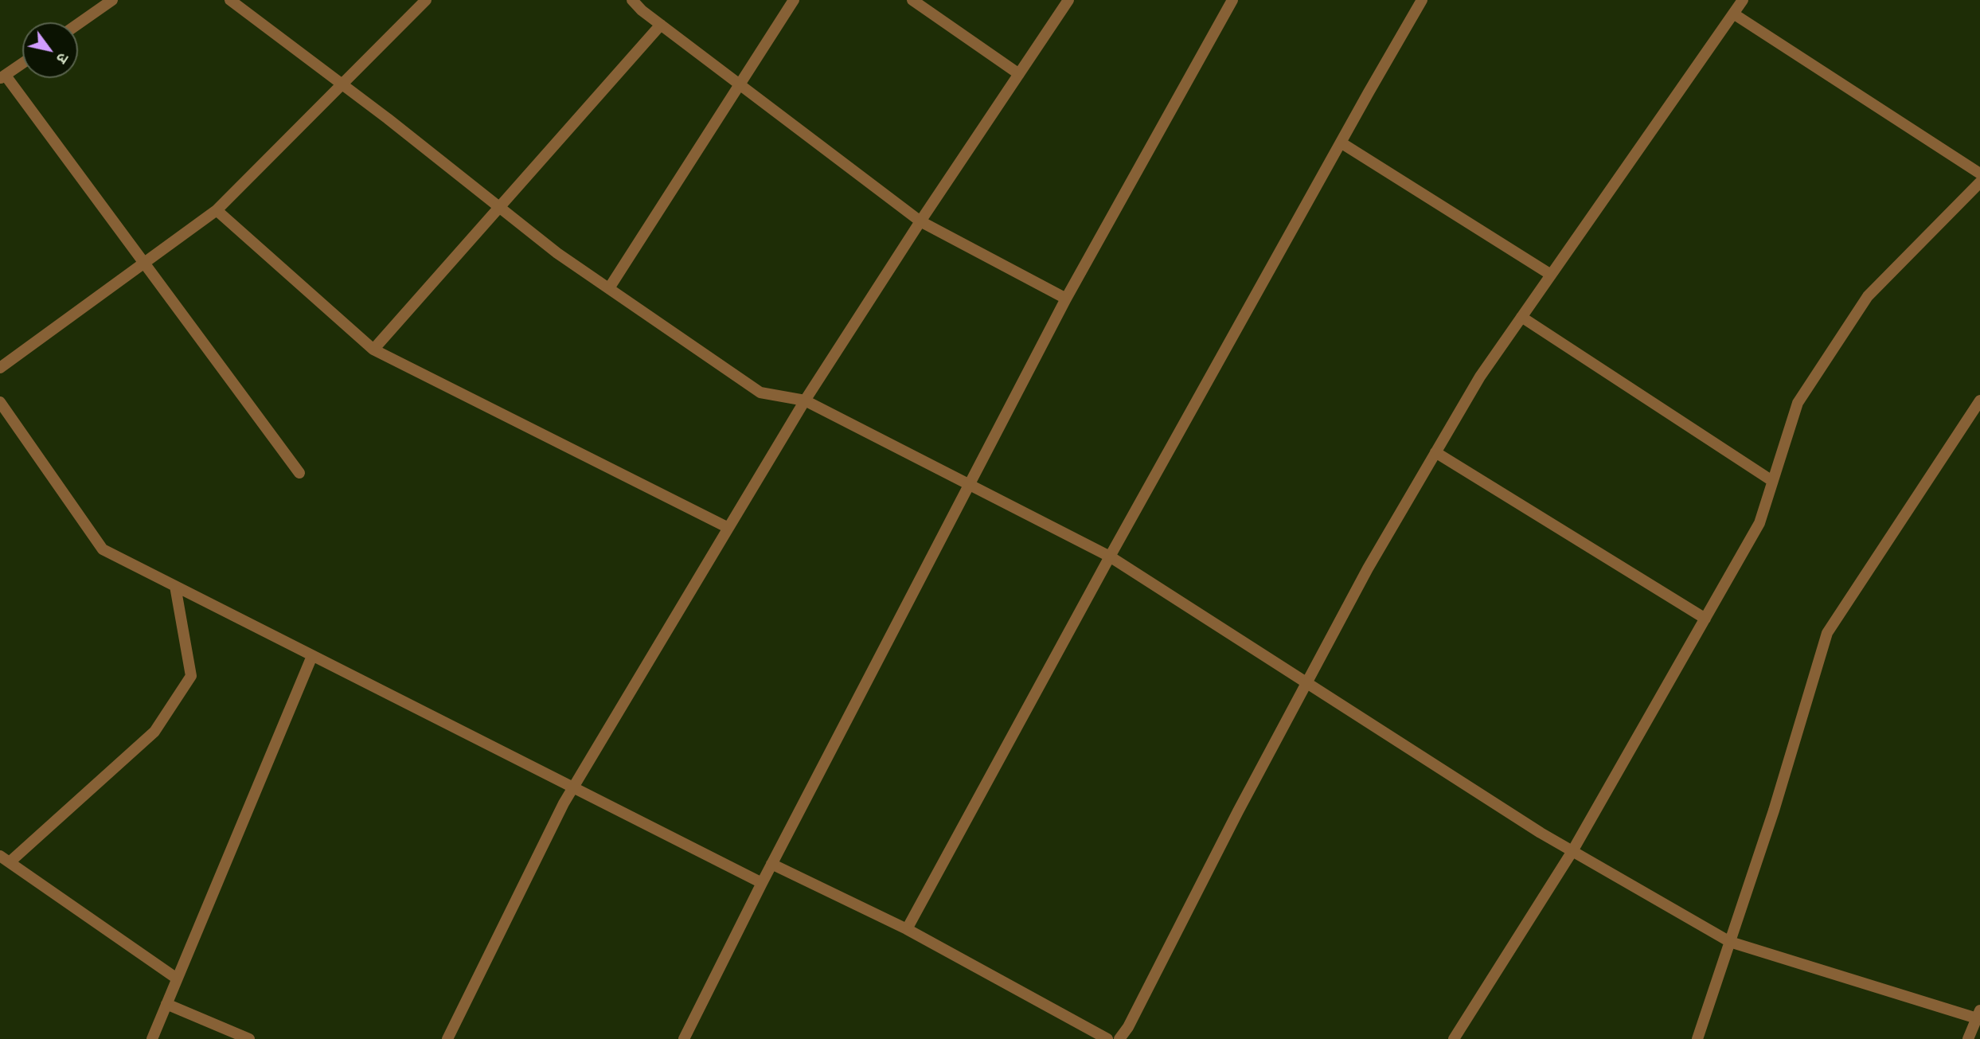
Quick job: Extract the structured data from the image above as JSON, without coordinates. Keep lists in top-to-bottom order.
{
  "north": "bottom right"
}
